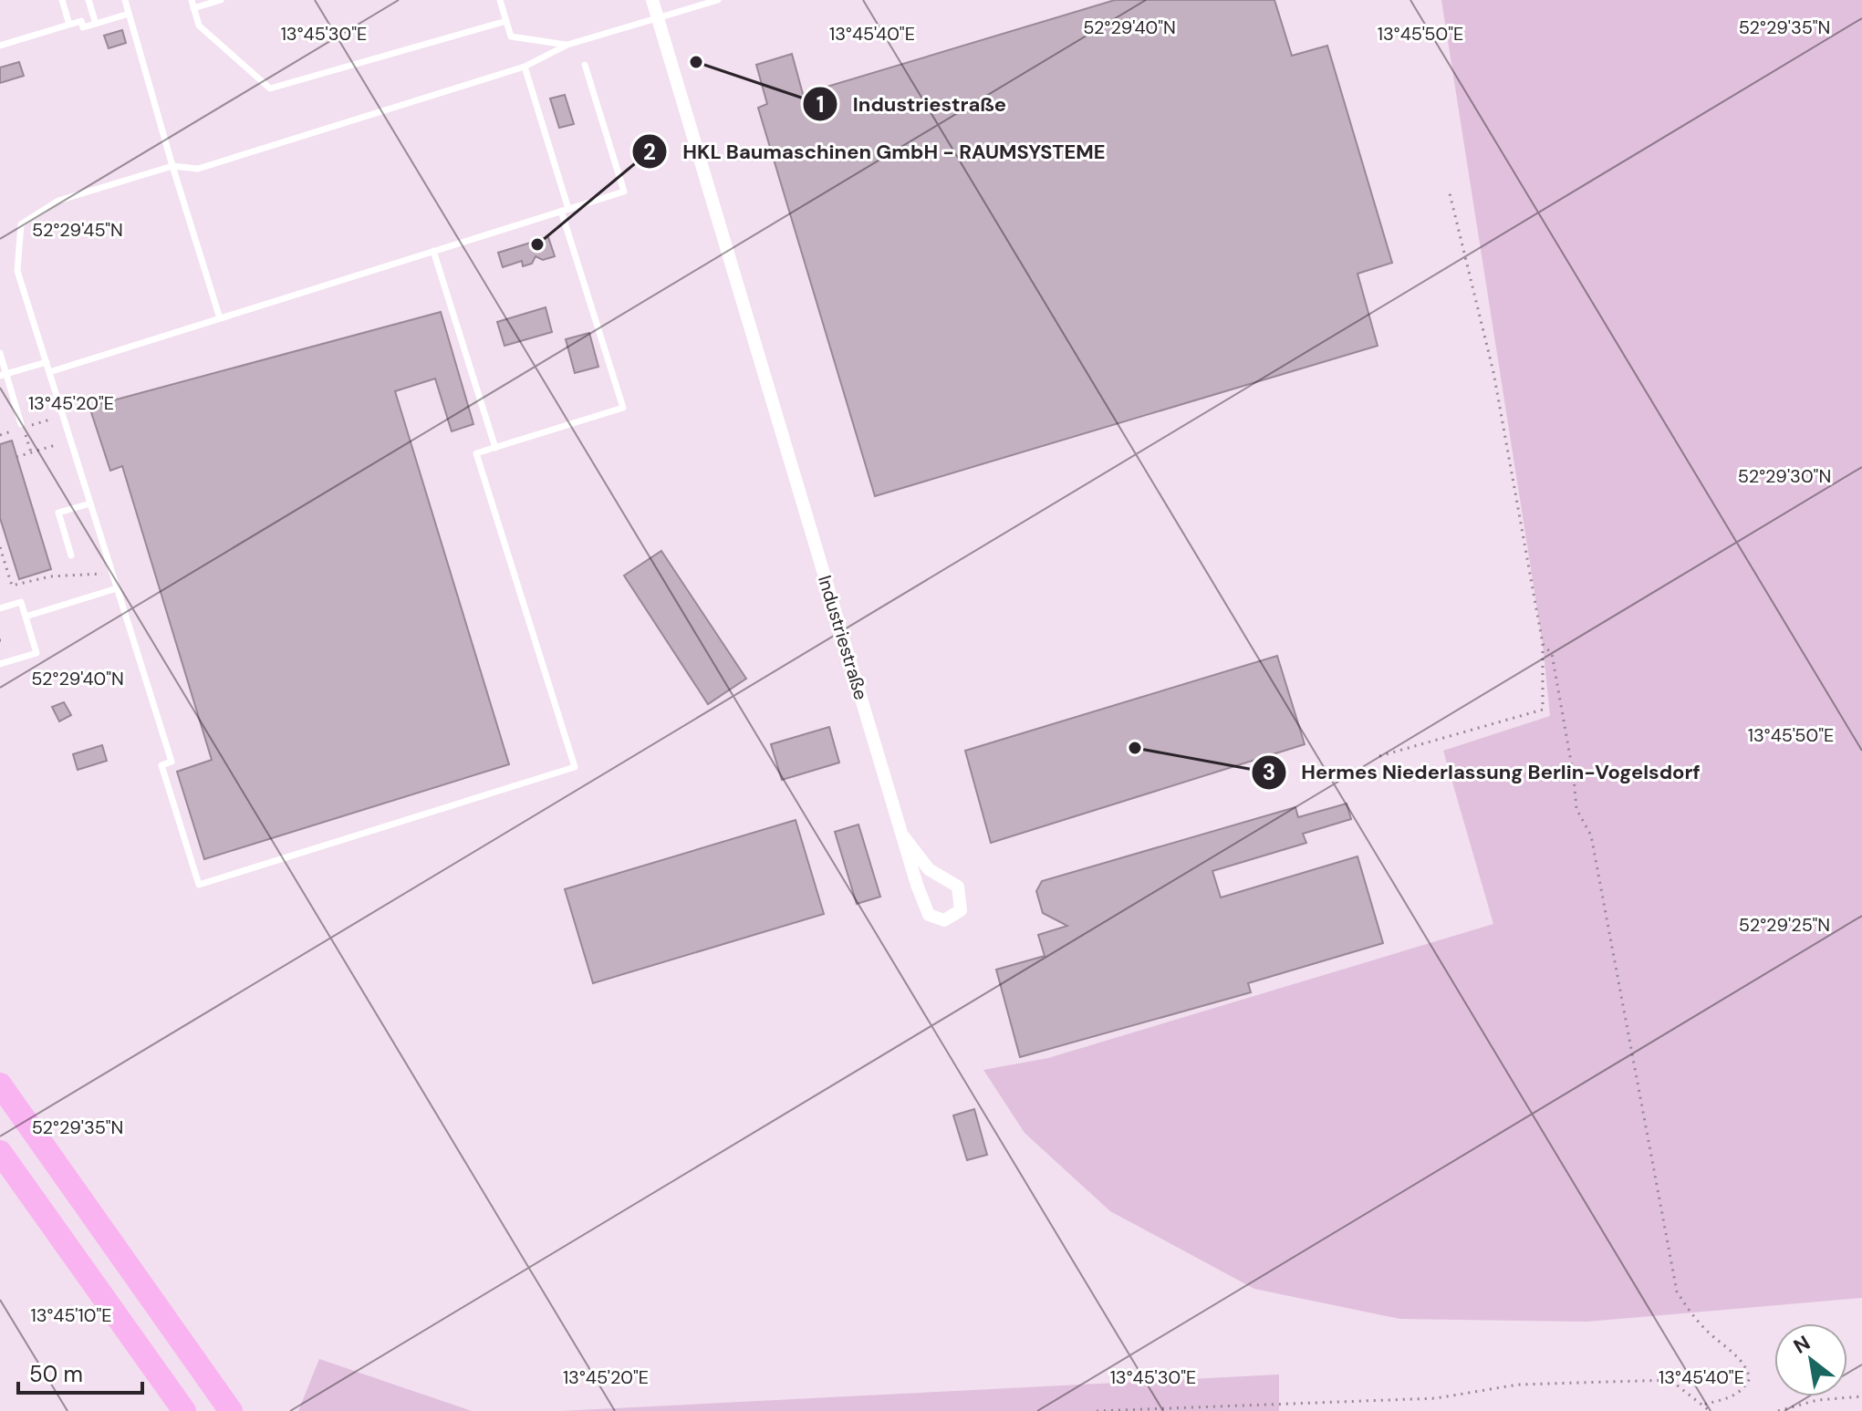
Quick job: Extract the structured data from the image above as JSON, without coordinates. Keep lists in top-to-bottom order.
{
  "streets": {
    "street": ["Industriestraße"]
  },
  "places": ["Industriestraße", "HKL Baumaschinen GmbH - RAUMSYSTEME", "Hermes Niederlassung Berlin-Vogelsdorf"],
  "scale_bar": "50 m",
  "north": "top left",
  "coordinates": [
    "52°29'40\"N",
    "52°29'35\"N",
    "13°45'30\"E",
    "13°45'40\"E",
    "13°45'50\"E",
    "52°29'45\"N",
    "13°45'20\"E",
    "52°29'30\"N",
    "52°29'25\"N",
    "13°45'10\"E"
  ]
}
